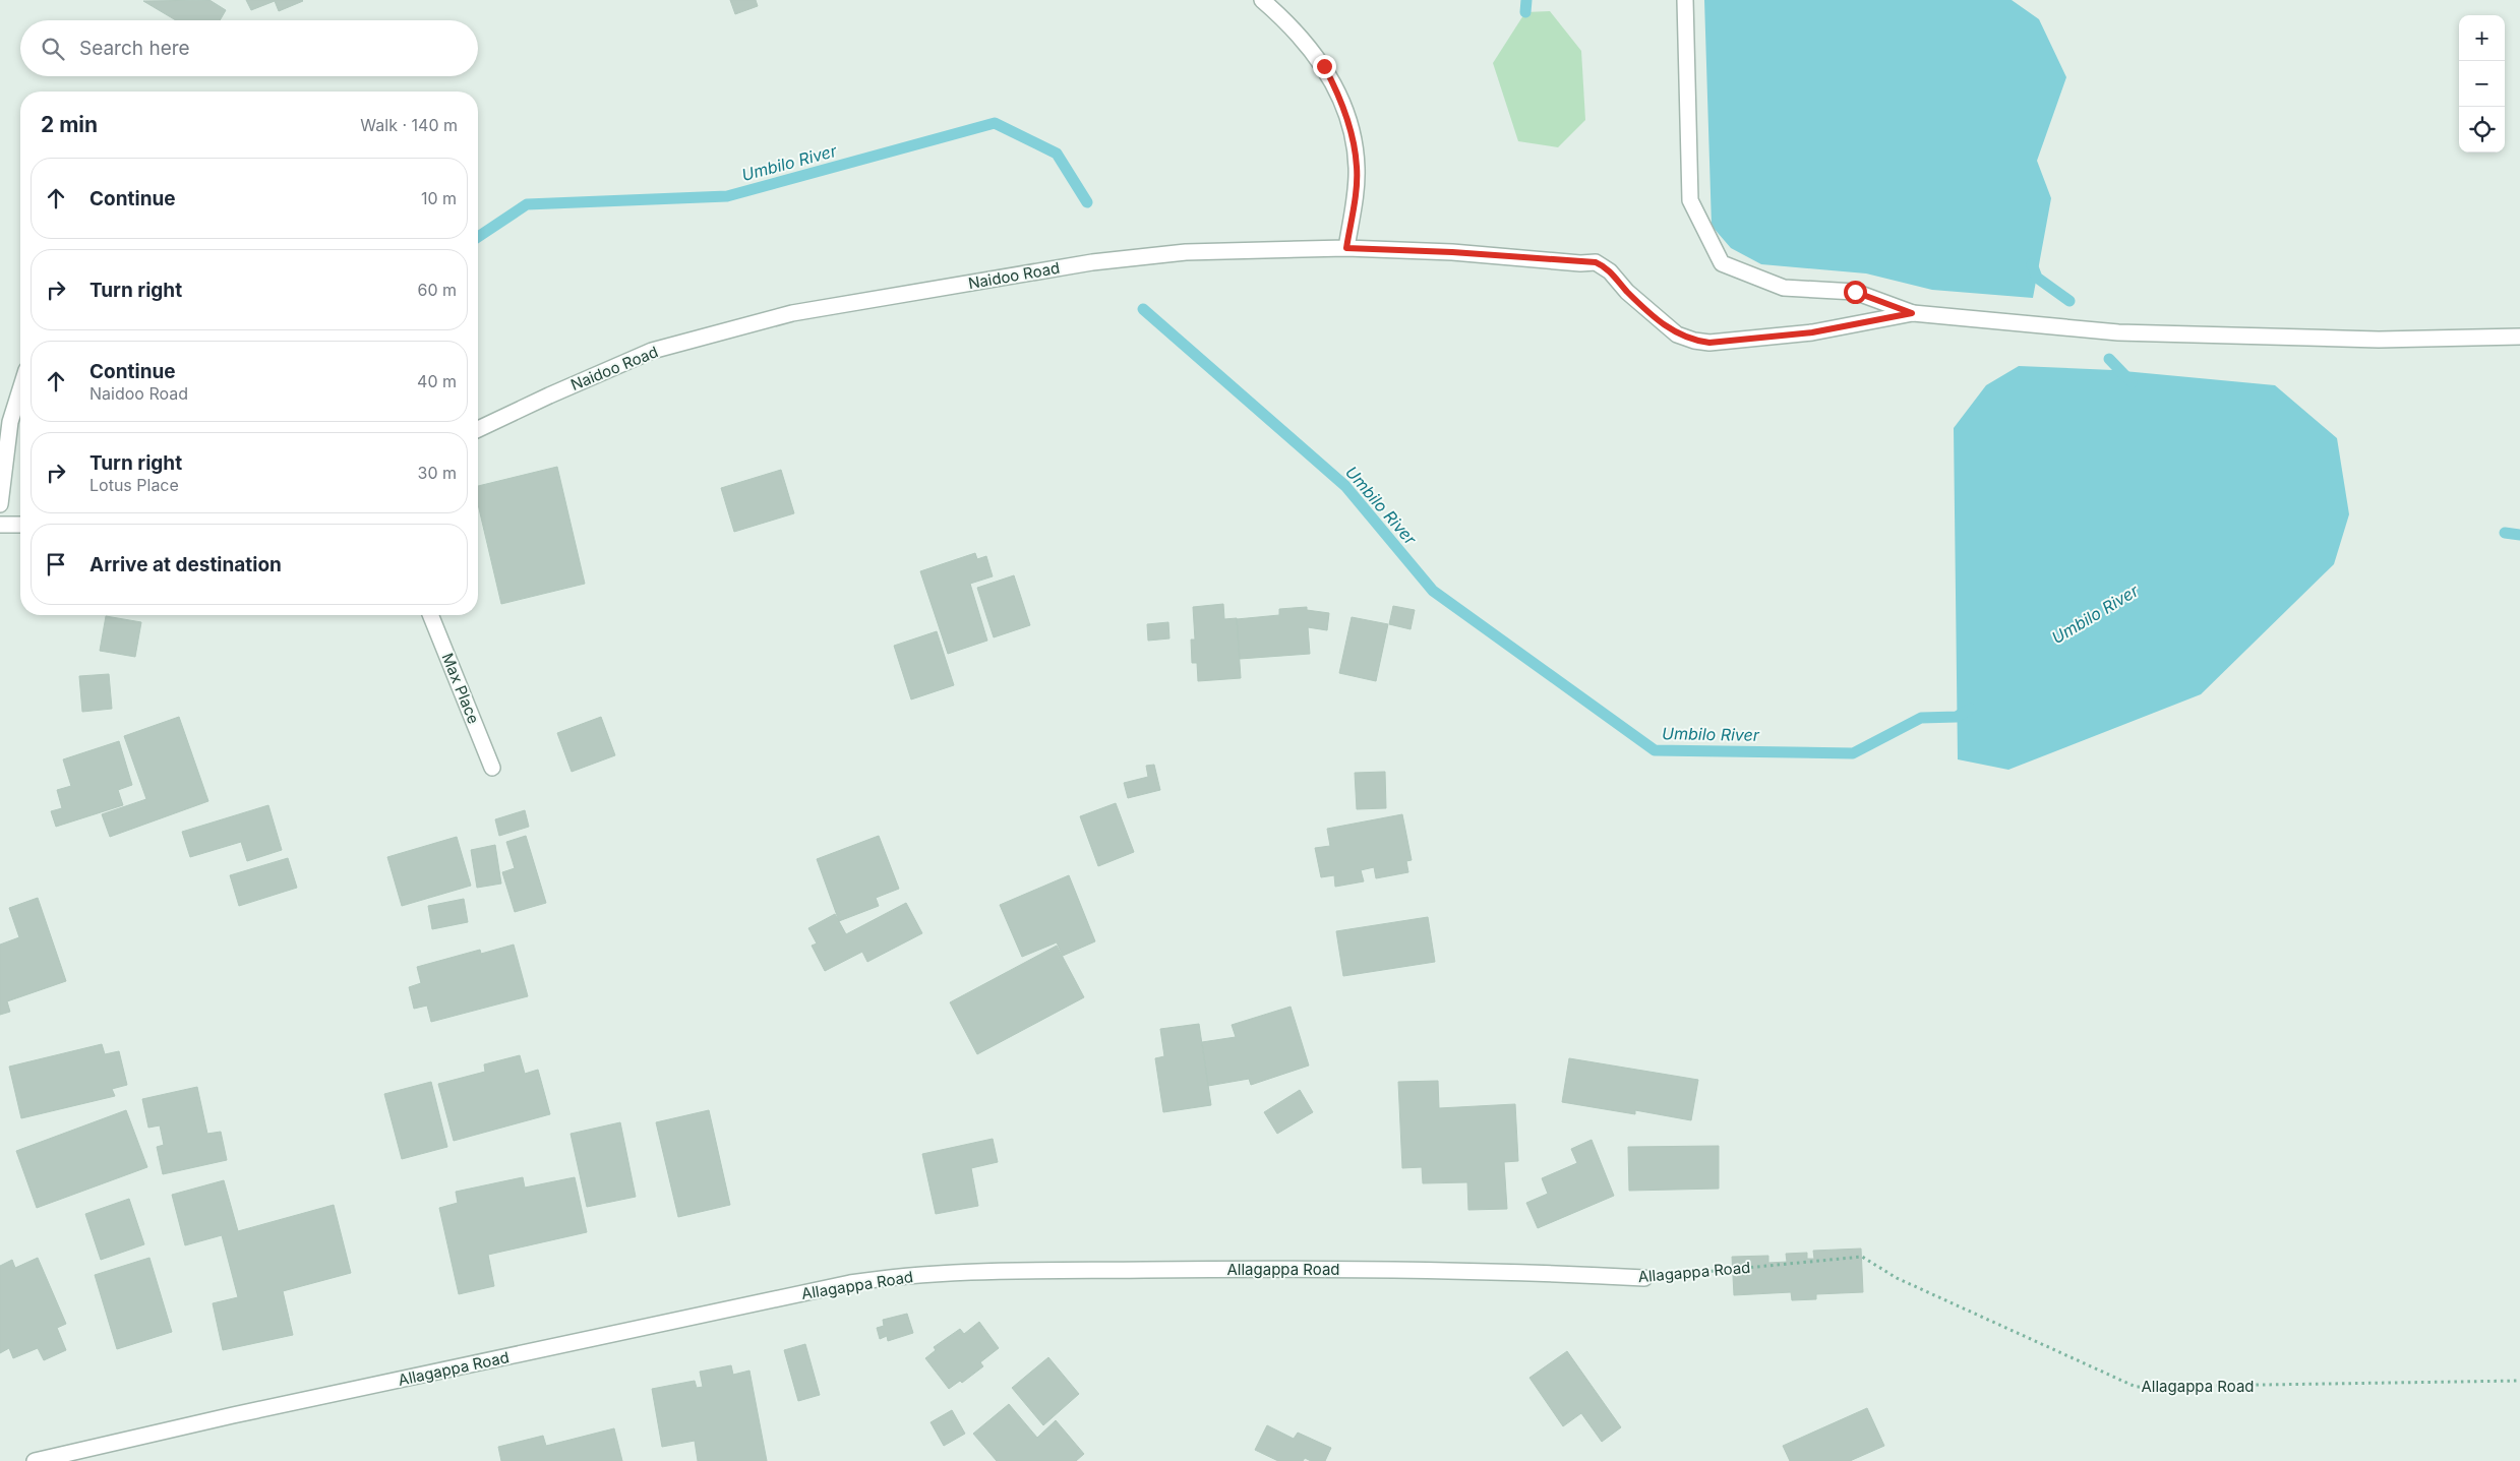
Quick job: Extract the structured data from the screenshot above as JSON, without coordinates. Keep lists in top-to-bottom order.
{
  "streets": {
    "street": ["Naidoo Road", "Max Place", "Allagappa Road"]
  },
  "water": ["Umbilo River"],
  "page": {
    "map_buttons": ["+", "−"],
    "search": "Search here",
    "heading": ["2 min", "Walk · 140 m"],
    "list": [
      ["Continue", "10 m"],
      ["Turn right", "60 m"],
      ["Continue", "Naidoo Road", "40 m"],
      ["Turn right", "Lotus Place", "30 m"],
      "Arrive at destination"
    ]
  }
}
